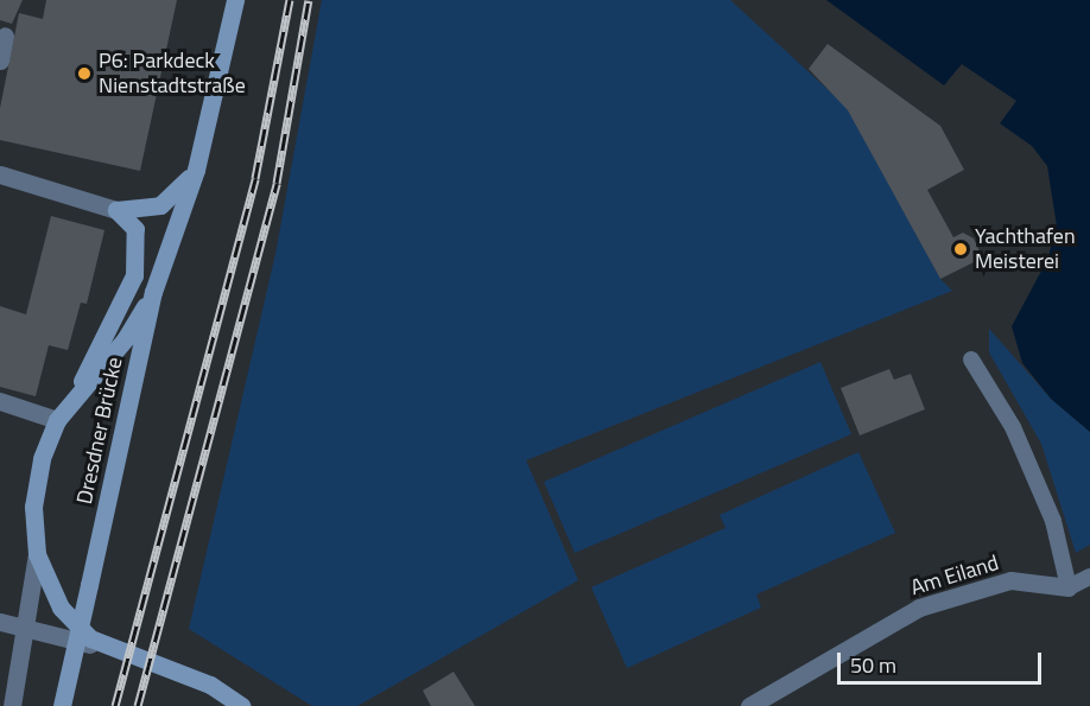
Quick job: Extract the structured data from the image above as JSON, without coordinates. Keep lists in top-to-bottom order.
{
  "streets": {
    "main road": ["Dresdner Brücke"],
    "street": ["Am Eiland"]
  },
  "places": ["P6: Parkdeck Nienstadtstraße", "Yachthafen Meisterei"],
  "scale_bar": "50 m"
}
